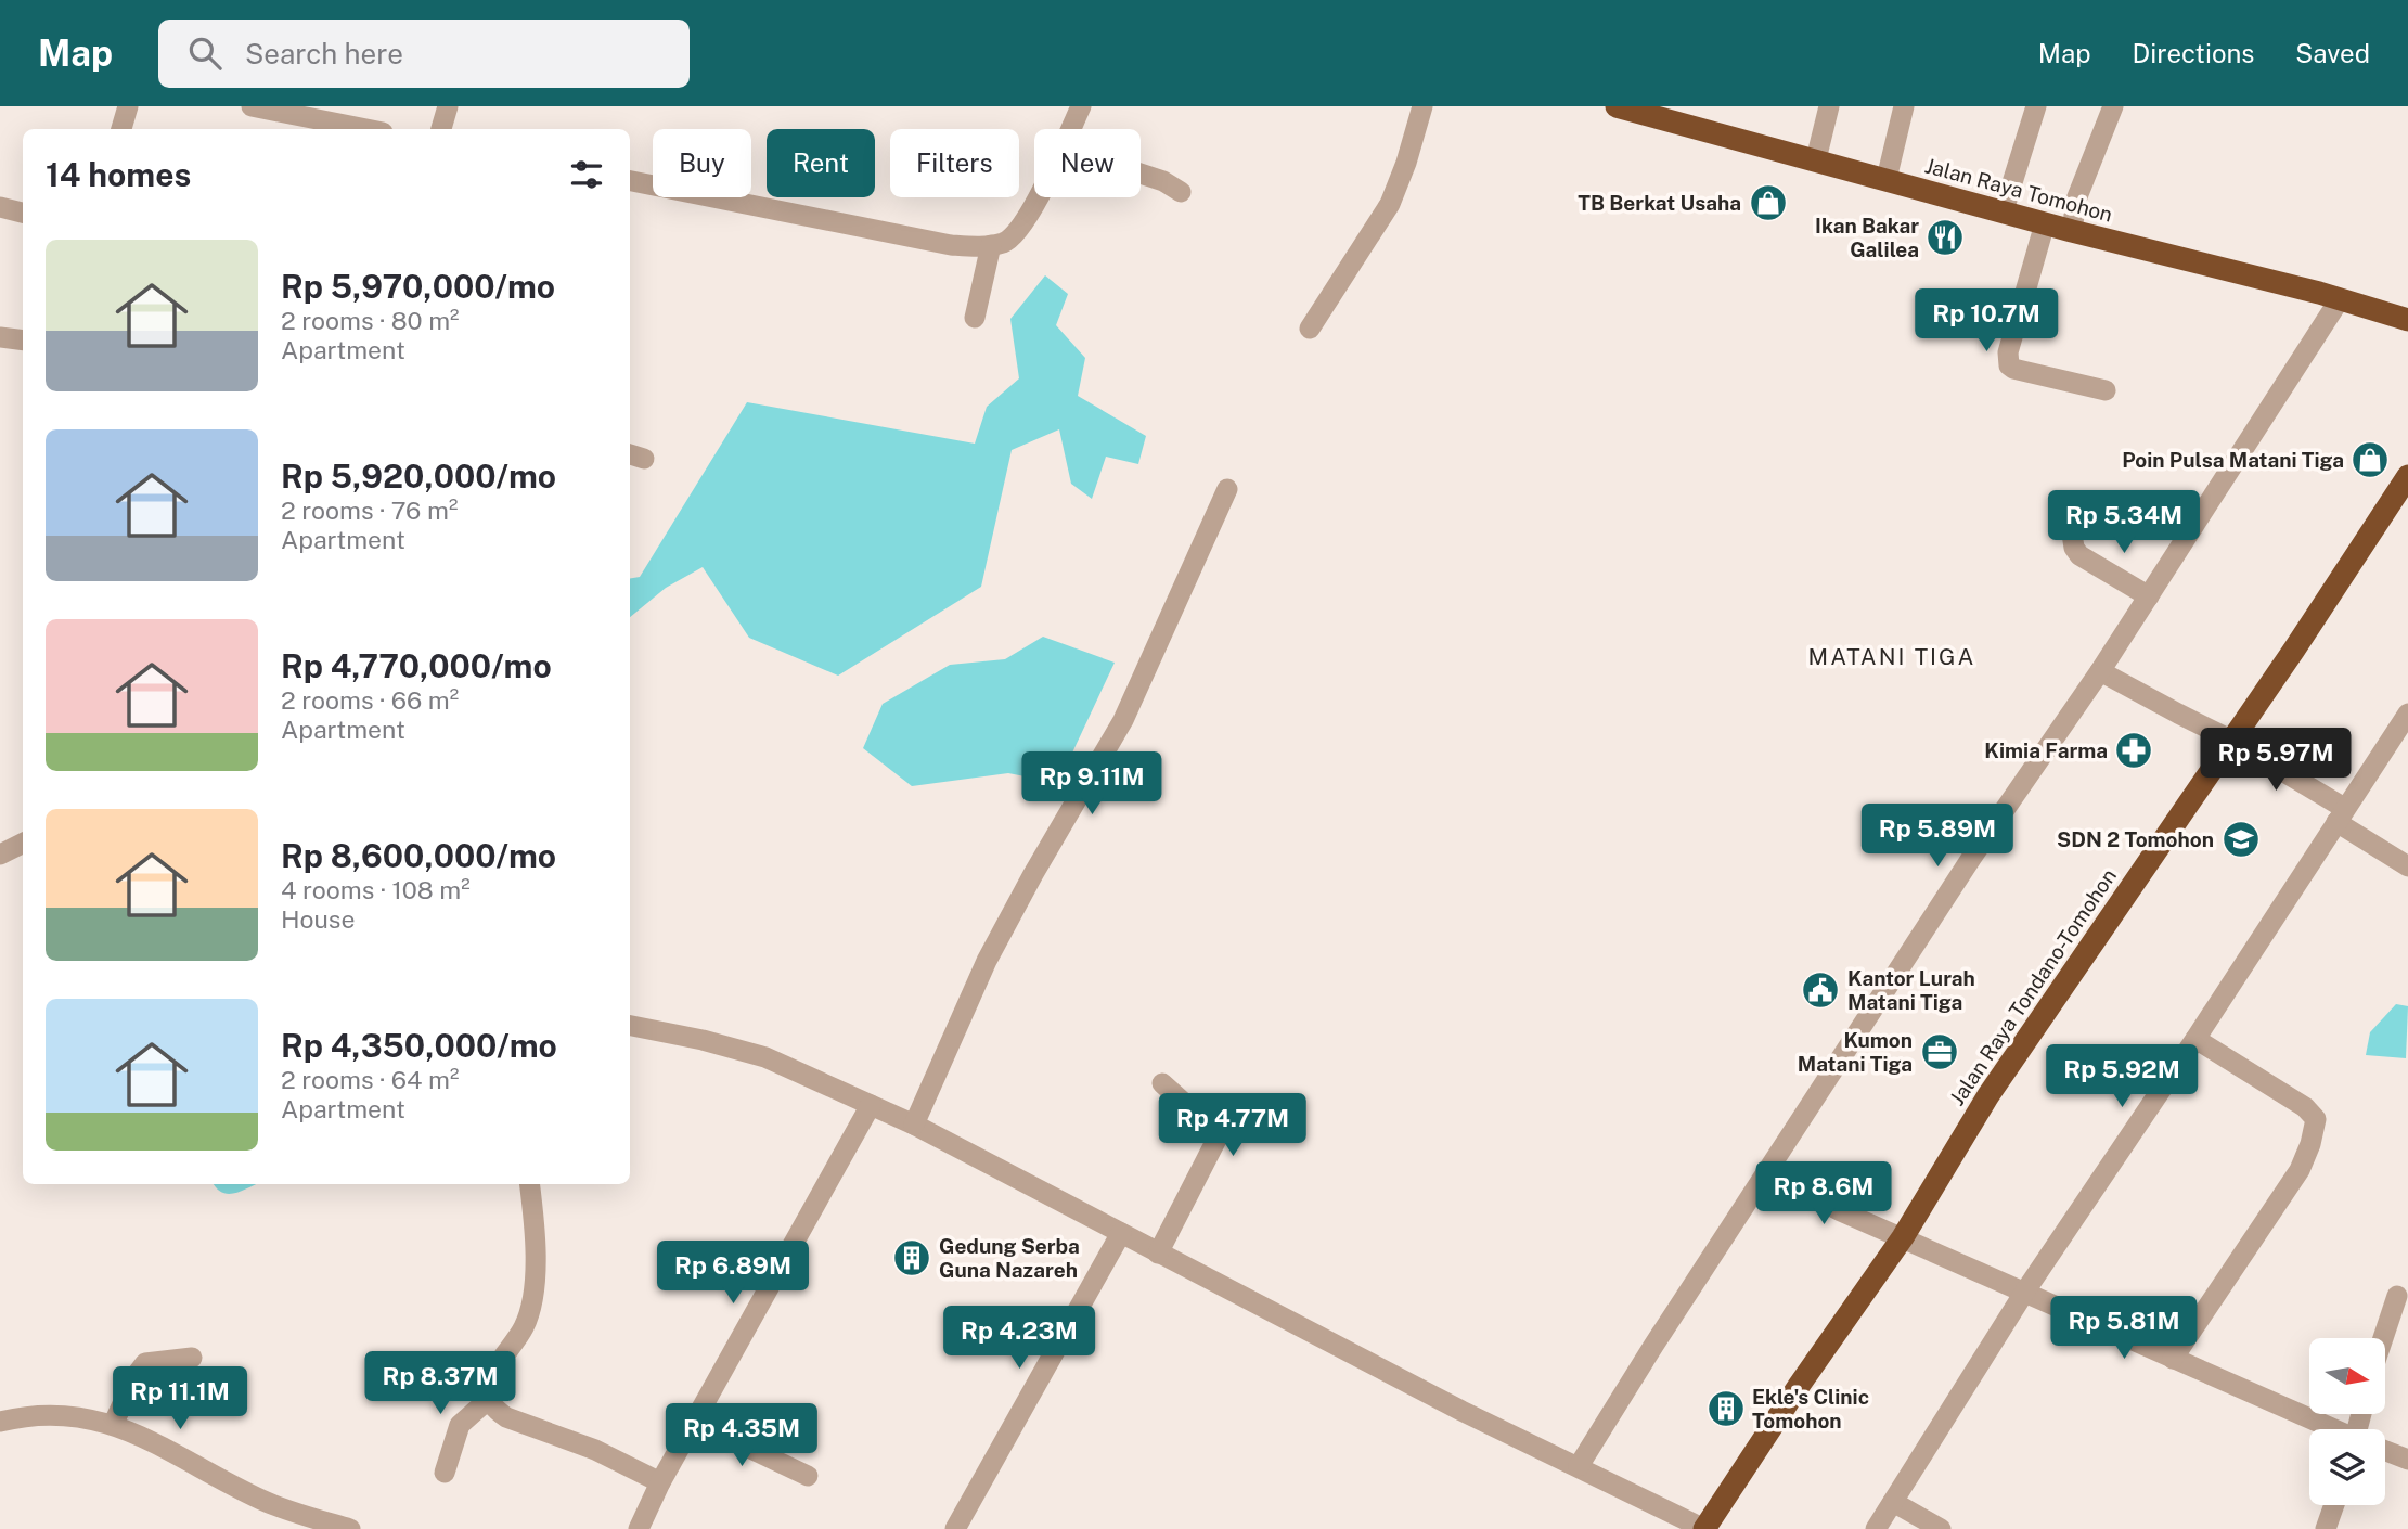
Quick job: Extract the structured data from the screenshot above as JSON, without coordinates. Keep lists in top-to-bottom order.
{
  "streets": {
    "highway": ["Jalan Raya Tomohon", "Jalan Raya Tondano-Tomohon"]
  },
  "districts": ["MATANI TIGA"],
  "places": {
    "shop": ["TB Berkat Usaha", "Poin Pulsa Matani Tiga"],
    "restaurant": ["Ikan Bakar Galilea"],
    "pharmacy": ["Kimia Farma"],
    "school or university": ["SDN 2 Tomohon"],
    "public building": ["Kantor Lurah Matani Tiga"],
    "office": ["Kumon Matani Tiga"],
    "building": ["Gedung Serba Guna Nazareh", "Ekle's Clinic Tomohon"]
  },
  "north": "right",
  "page": {
    "header": "Map",
    "search": "Search here",
    "nav": ["Map", "Directions", "Saved"],
    "chip": [
      "Buy",
      "Rent",
      "Filters",
      "New"
    ],
    "heading": "14 homes",
    "list": [
      {
        "name": "Rp 5,970,000/mo",
        "note": "2 rooms · 80 m² · Apartment"
      },
      {
        "name": "Rp 5,920,000/mo",
        "note": "2 rooms · 76 m² · Apartment"
      },
      {
        "name": "Rp 4,770,000/mo",
        "note": "2 rooms · 66 m² · Apartment"
      },
      {
        "name": "Rp 8,600,000/mo",
        "note": "4 rooms · 108 m² · House"
      },
      {
        "name": "Rp 4,350,000/mo",
        "note": "2 rooms · 64 m² · Apartment"
      }
    ],
    "price": [
      "Rp 10.7M",
      "Rp 5.34M",
      "Rp 5.97M",
      "Rp 9.11M",
      "Rp 5.89M",
      "Rp 5.92M",
      "Rp 4.77M",
      "Rp 8.6M",
      "Rp 6.89M",
      "Rp 5.81M",
      "Rp 4.23M",
      "Rp 8.37M",
      "Rp 11.1M",
      "Rp 4.35M"
    ]
  }
}
